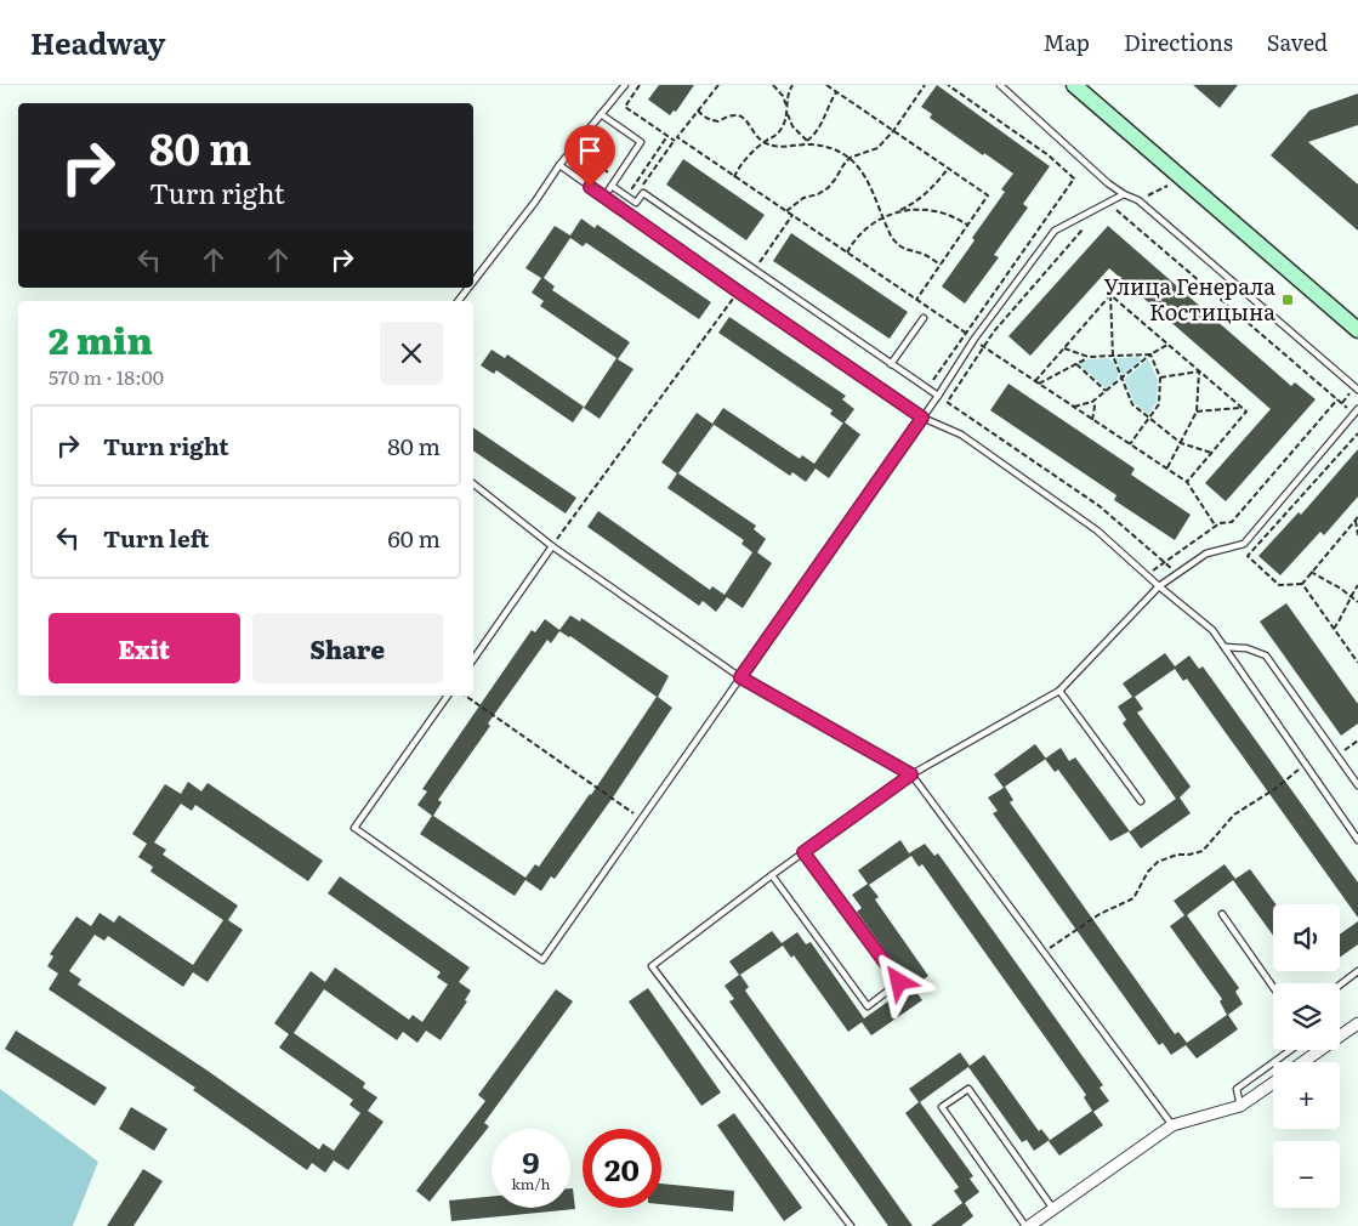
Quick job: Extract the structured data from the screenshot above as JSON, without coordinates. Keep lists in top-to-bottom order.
{
  "places": {
    "transit": ["Улица Генерала Костицына"]
  },
  "page": {
    "header": "Headway",
    "nav": ["Map", "Directions", "Saved"],
    "turn": ["80 m", "Turn right"],
    "heading": ["2 min", "570 m · 18:00"],
    "list": [
      {
        "name": "Turn right",
        "value": "80 m"
      },
      {
        "name": "Turn left",
        "value": "60 m"
      }
    ],
    "buttons": ["Exit", "Share"],
    "map_buttons": ["+", "−"],
    "speed": "9 km/h",
    "limit": "20"
  }
}
